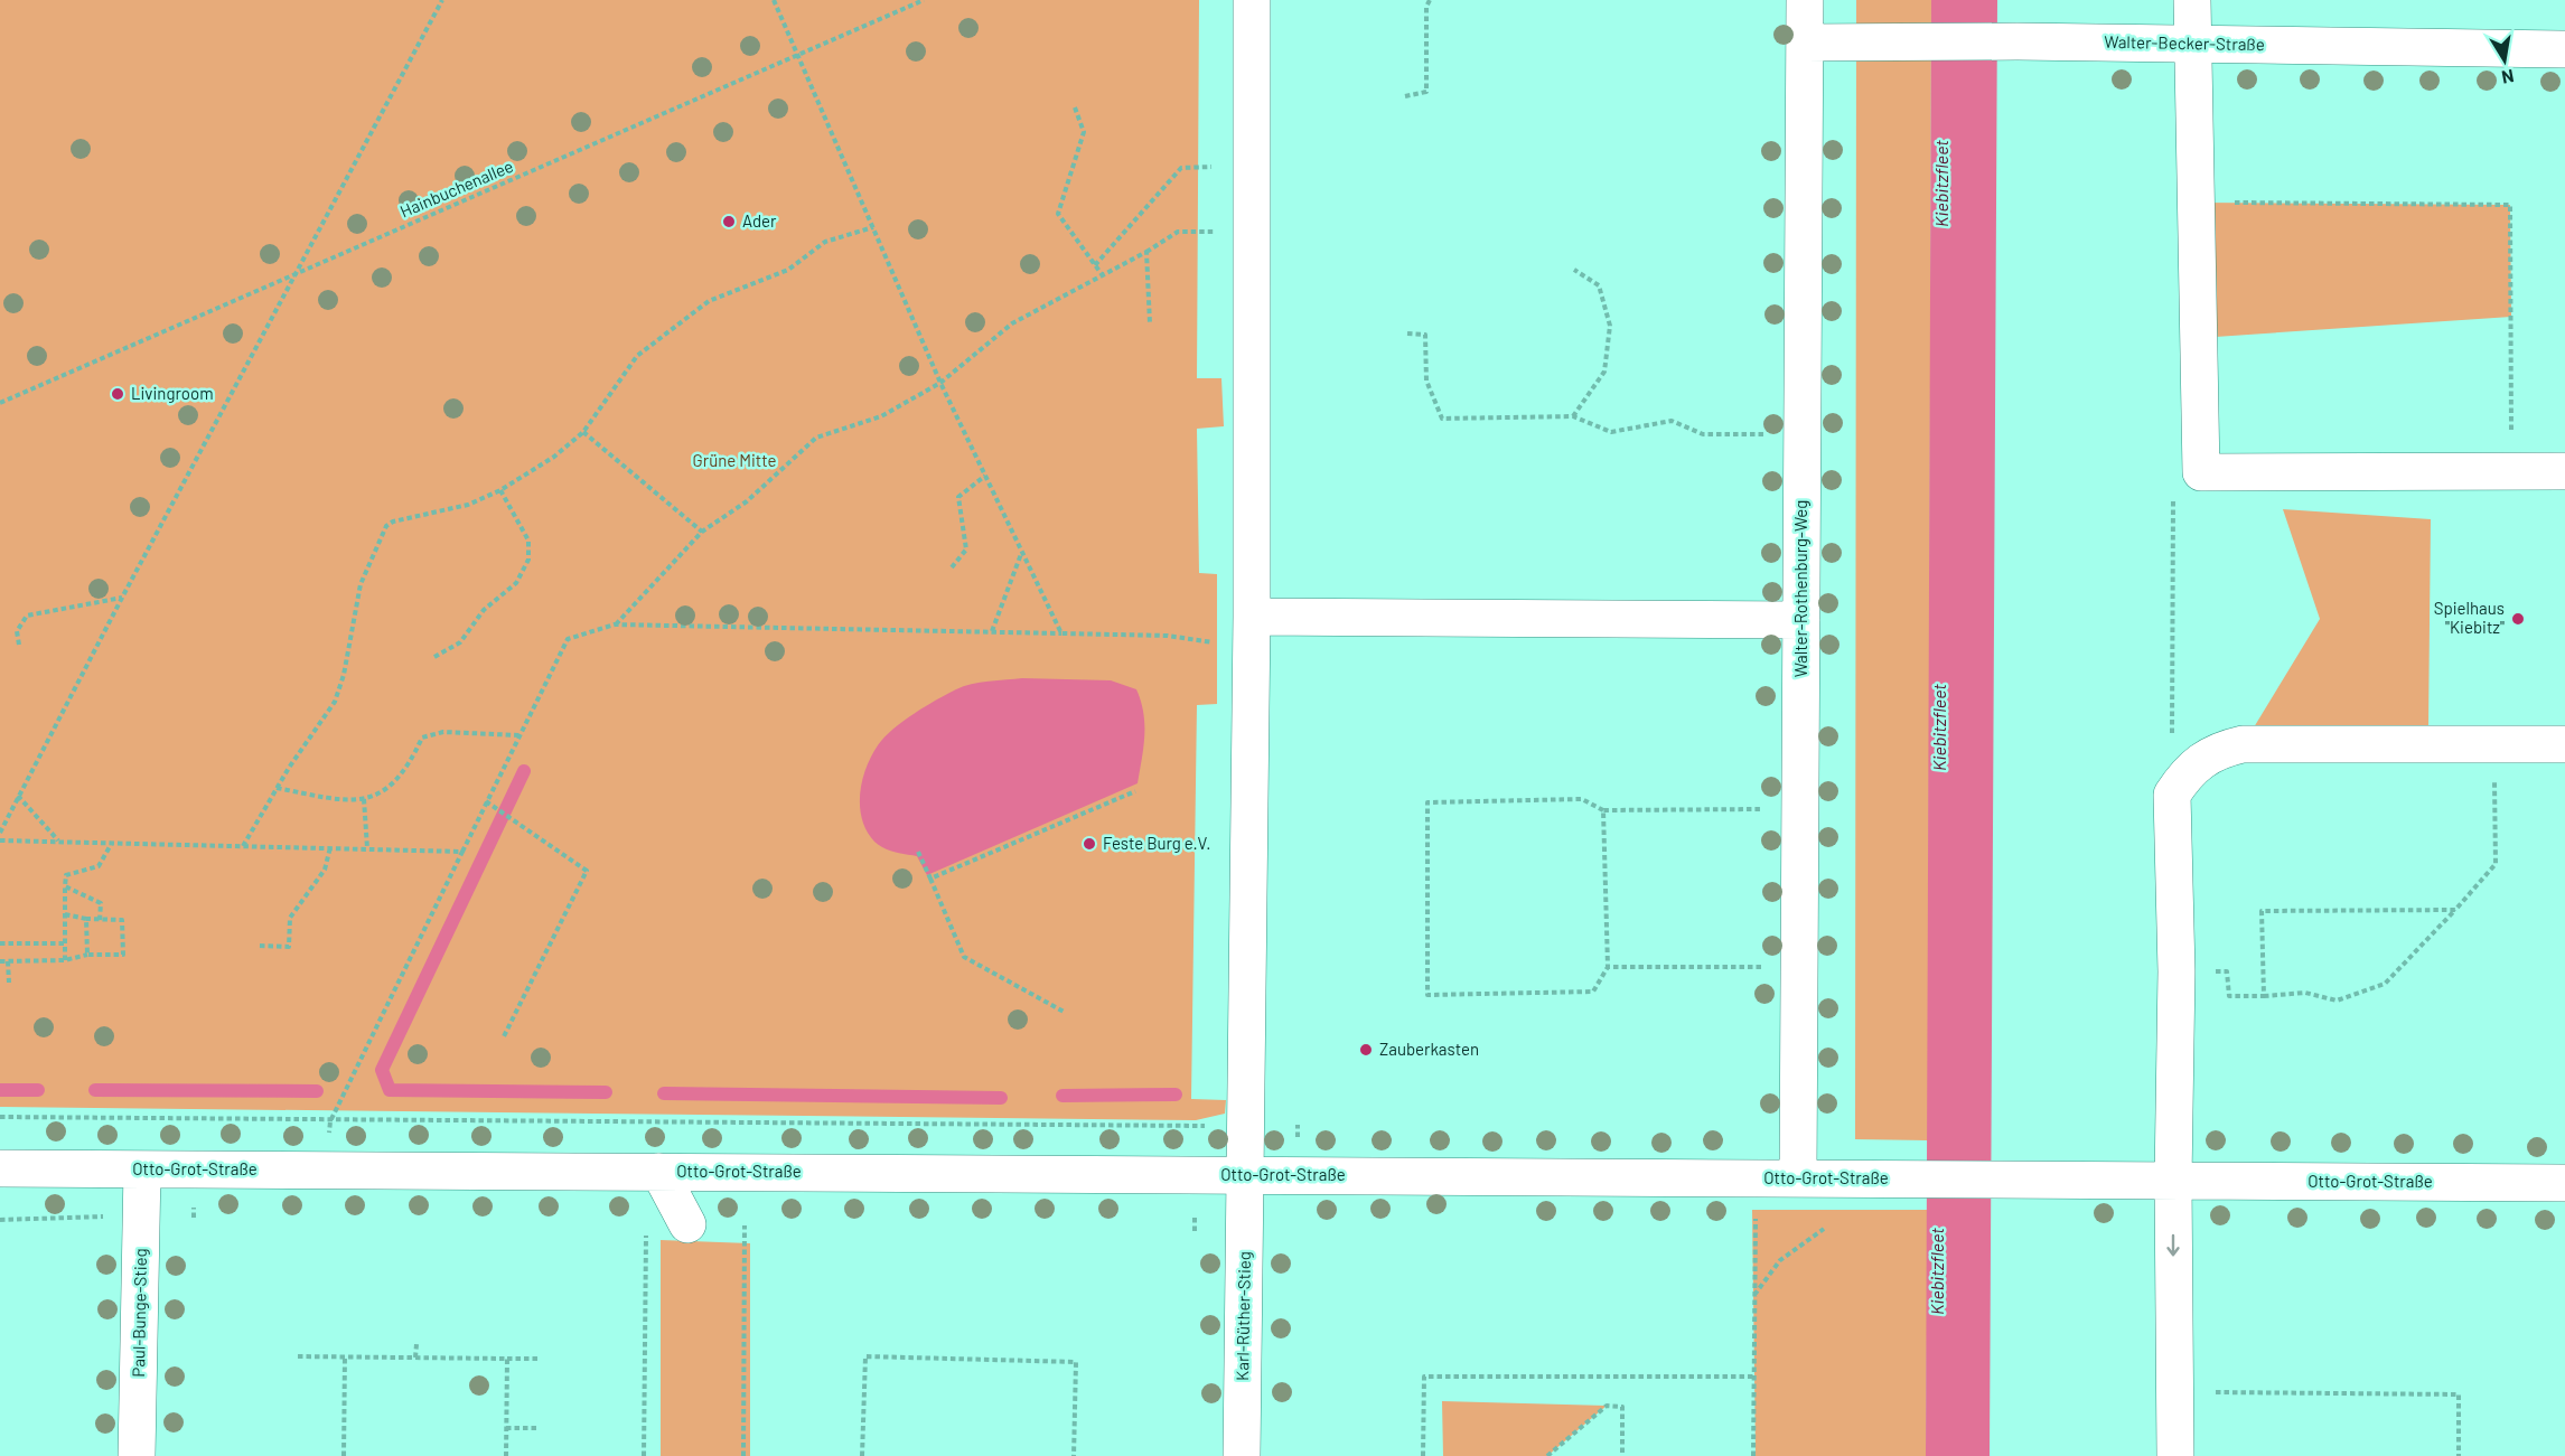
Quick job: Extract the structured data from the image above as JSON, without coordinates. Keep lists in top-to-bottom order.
{
  "streets": {
    "street": [
      "Walter-Becker-Straße",
      "Walter-Rothenburg-Weg",
      "Otto-Grot-Straße",
      "Paul-Bunge-Stieg",
      "Karl-Rüther-Stieg"
    ],
    "path": ["Hainbuchenallee"]
  },
  "crossings": [
    ["Walter-Becker-Straße", "Walter-Rothenburg-Weg"],
    ["Walter-Rothenburg-Weg", "Otto-Grot-Straße"],
    ["Otto-Grot-Straße", "Paul-Bunge-Stieg"],
    ["Otto-Grot-Straße", "Karl-Rüther-Stieg"]
  ],
  "water": ["Kiebitzfleet"],
  "parks": ["Grüne Mitte"],
  "places": [
    "Ader",
    "Livingroom",
    "Spielhaus \"Kiebitz\"",
    "Feste Burg e.V.",
    "Zauberkasten"
  ],
  "north": "bottom"
}
